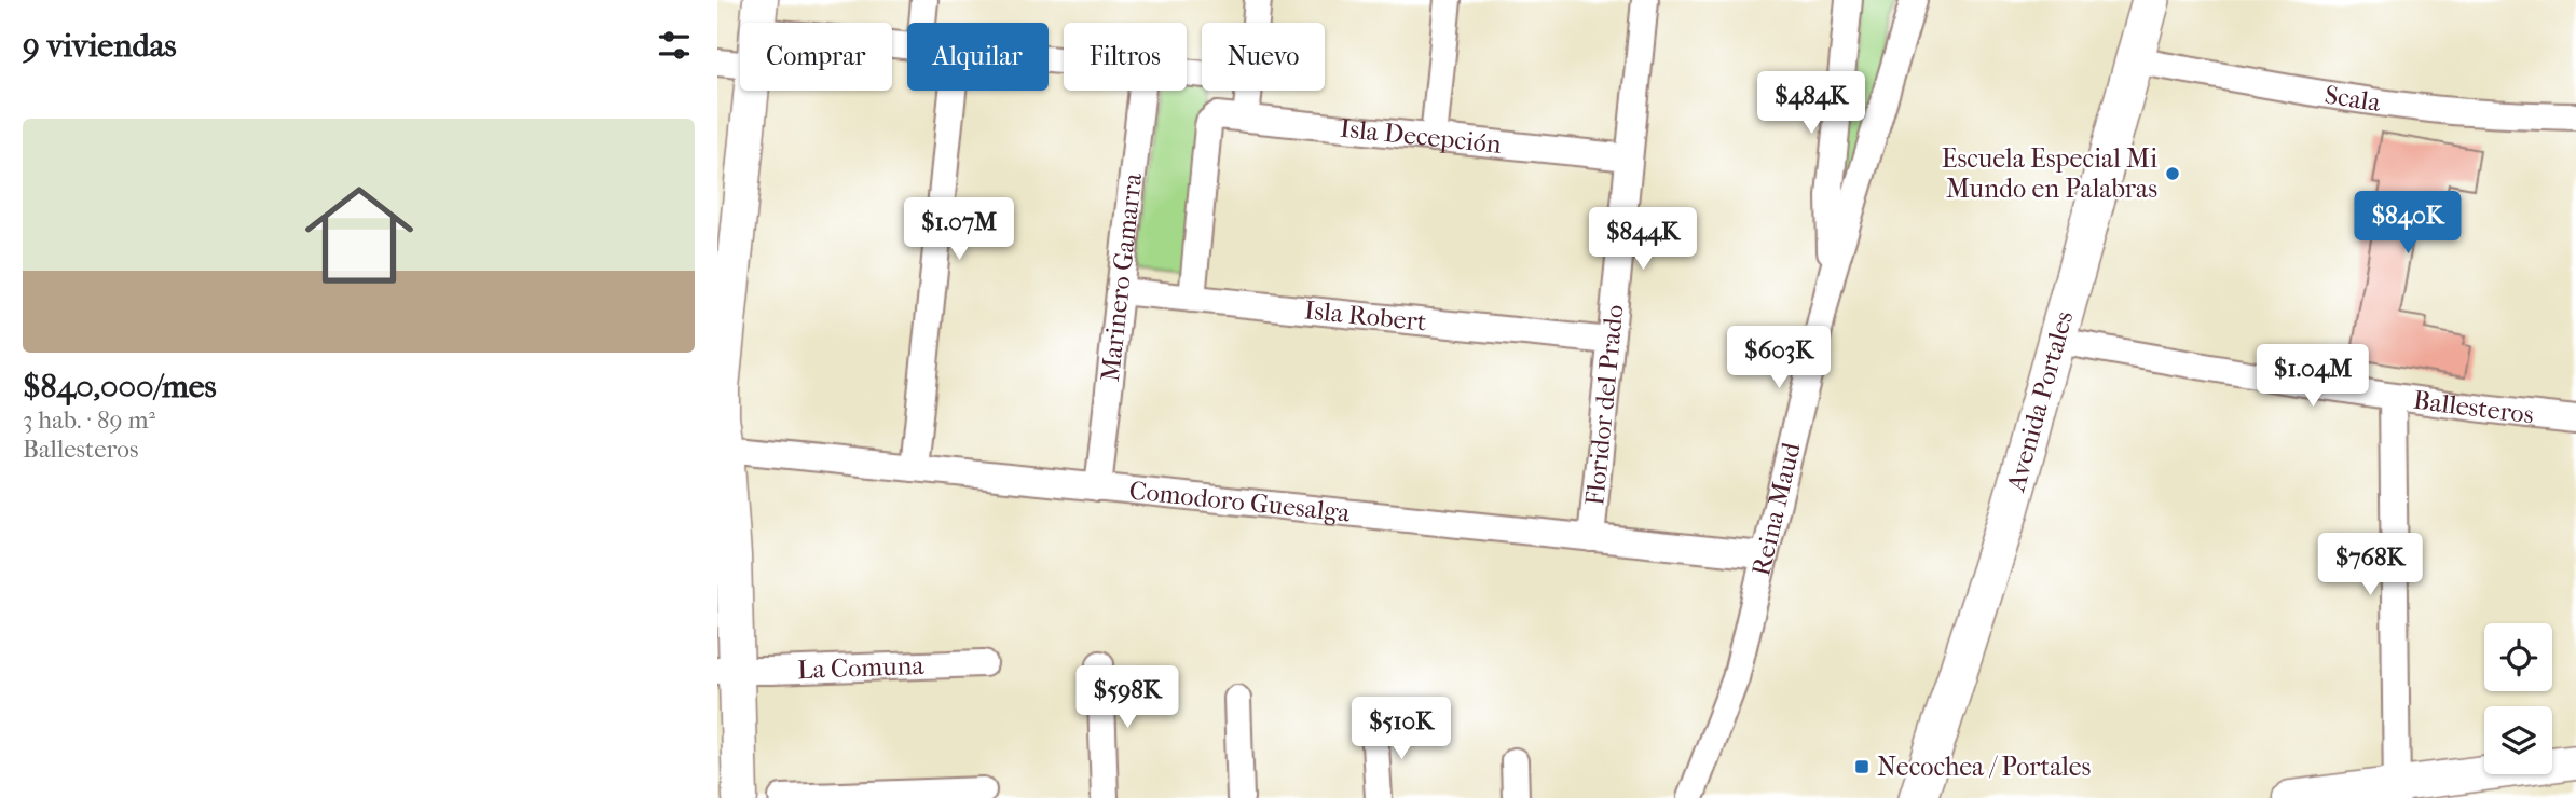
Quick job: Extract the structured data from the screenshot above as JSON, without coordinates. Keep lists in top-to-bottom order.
{
  "streets": {
    "main road": ["Avenida Portales"],
    "street": [
      "Scala",
      "Isla Decepción",
      "Marinero Gamarra",
      "Isla Robert",
      "Floridor del Prado",
      "Ballesteros",
      "Comodoro Guesalga",
      "Reina Maud",
      "La Comuna"
    ]
  },
  "crossings": [
    ["Scala", "Avenida Portales"],
    ["Isla Decepción", "Isla Robert"],
    ["Isla Decepción", "Floridor del Prado"],
    ["Marinero Gamarra", "Isla Robert"],
    ["Marinero Gamarra", "Comodoro Guesalga"],
    ["Isla Robert", "Floridor del Prado"],
    ["Avenida Portales", "Ballesteros"],
    ["Floridor del Prado", "Comodoro Guesalga"],
    ["Comodoro Guesalga", "Reina Maud"]
  ],
  "places": {
    "other": ["Escuela Especial Mi Mundo en Palabras"],
    "transit": ["Necochea / Portales"]
  },
  "page": {
    "heading": "9 viviendas",
    "chip": [
      "Comprar",
      "Alquilar",
      "Filtros",
      "Nuevo"
    ],
    "price": [
      "$484K",
      "$840K",
      "$1.07M",
      "$844K",
      "$603K",
      "$1.04M",
      "$768K",
      "$598K",
      "$510K"
    ],
    "list": [
      {
        "name": "$840,000/mes",
        "note": "3 hab. · 89 m² · Ballesteros"
      }
    ]
  }
}
